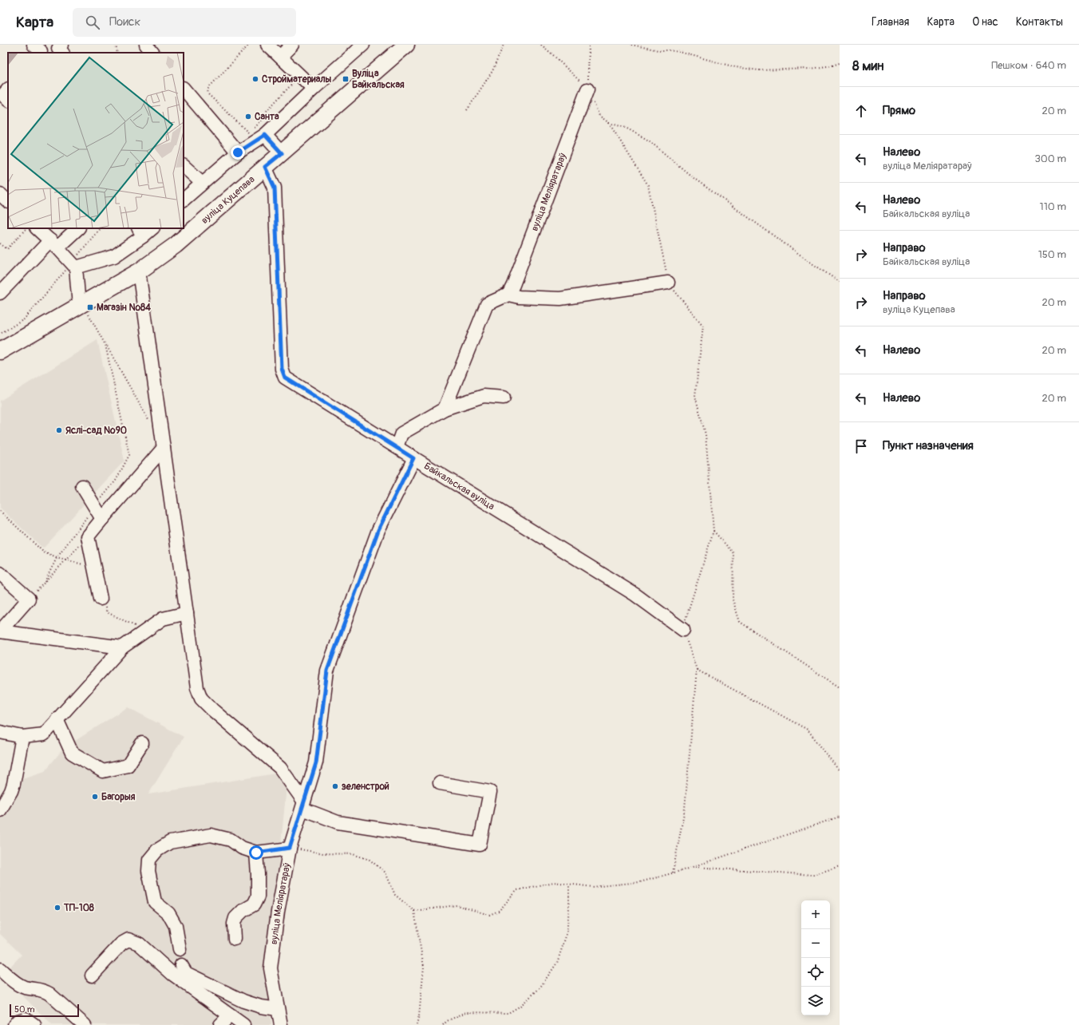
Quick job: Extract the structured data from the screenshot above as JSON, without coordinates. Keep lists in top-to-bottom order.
{
  "streets": {
    "main road": ["вуліца Куцепава"],
    "street": ["вуліца Меліяратараў", "Байкальская вуліца"]
  },
  "crossings": [
    ["вуліца Меліяратараў", "Байкальская вуліца"],
    ["вуліца Куцепава", "Байкальская вуліца"]
  ],
  "places": {
    "other": [
      "Стройматериалы",
      "Санта",
      "Яслі-сад №90",
      "зеленстрой",
      "Багорыя",
      "ТП-108"
    ],
    "transit": ["Вуліца Байкальская", "Магазін №84"]
  },
  "scale_bar": "50 m",
  "page": {
    "header": "Карта",
    "search": "Поиск",
    "nav": [
      "Главная",
      "Карта",
      "О нас",
      "Контакты"
    ],
    "heading": ["8 мин", "Пешком · 640 m"],
    "list": [
      ["Прямо", "20 m"],
      ["Налево", "вуліца Меліяратараў", "300 m"],
      ["Налево", "Байкальская вуліца", "110 m"],
      ["Направо", "Байкальская вуліца", "150 m"],
      ["Направо", "вуліца Куцепава", "20 m"],
      ["Налево", "20 m"],
      ["Налево", "20 m"],
      "Пункт назначения"
    ],
    "map_buttons": ["+", "−"],
    "scale": "50 m"
  }
}
